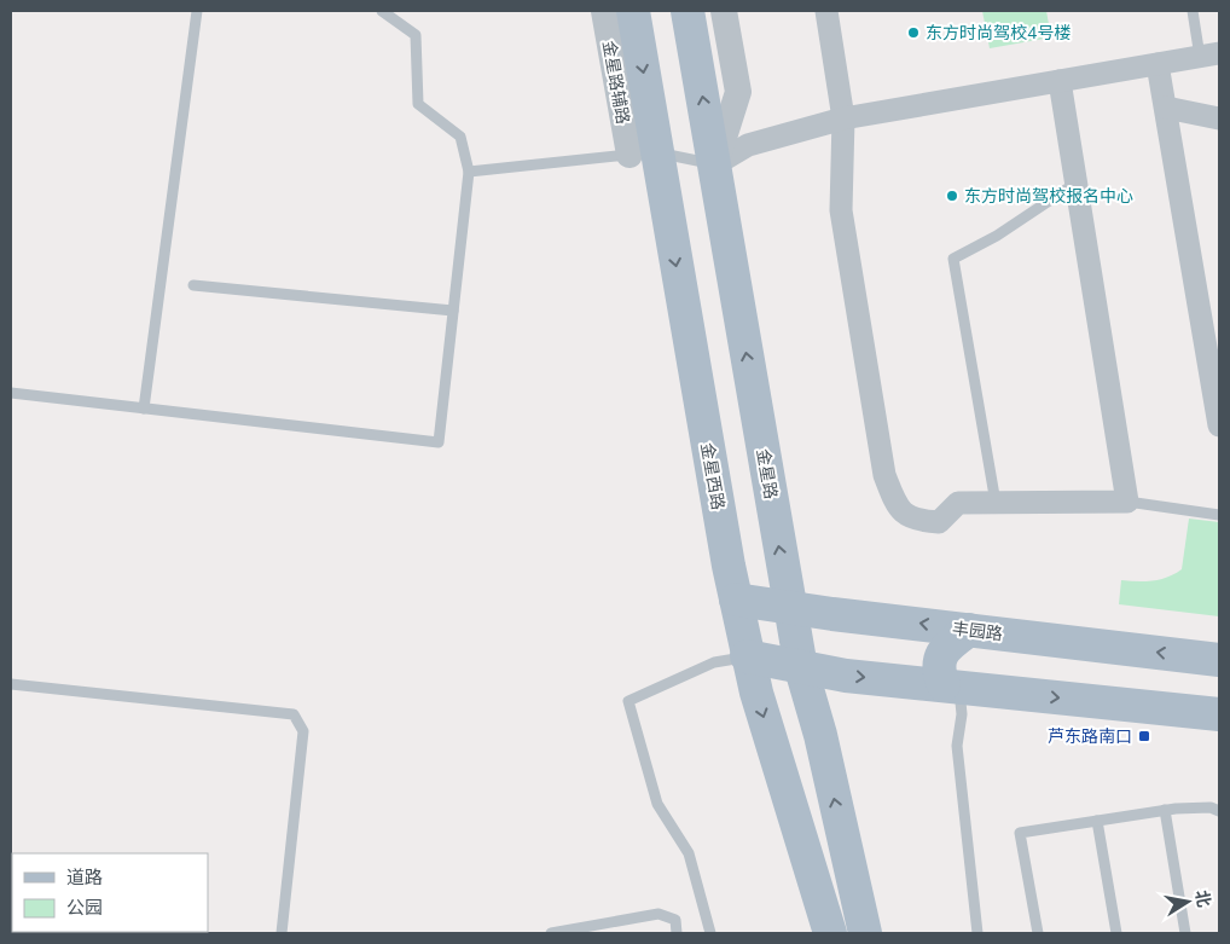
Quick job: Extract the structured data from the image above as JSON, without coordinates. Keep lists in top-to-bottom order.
{
  "streets": {
    "main road": ["金星路", "金星西路", "丰园路"],
    "street": ["金星路辅路"]
  },
  "crossings": [
    ["金星路辅路", "金星西路"],
    ["金星路", "丰园路"],
    ["金星西路", "丰园路"]
  ],
  "one_way": ["金星路", "金星西路"],
  "places": {
    "other": ["东方时尚驾校4号楼", "东方时尚驾校报名中心"],
    "transit": ["芦东路南口"]
  },
  "legend": ["道路", "公园"],
  "north": "right"
}
